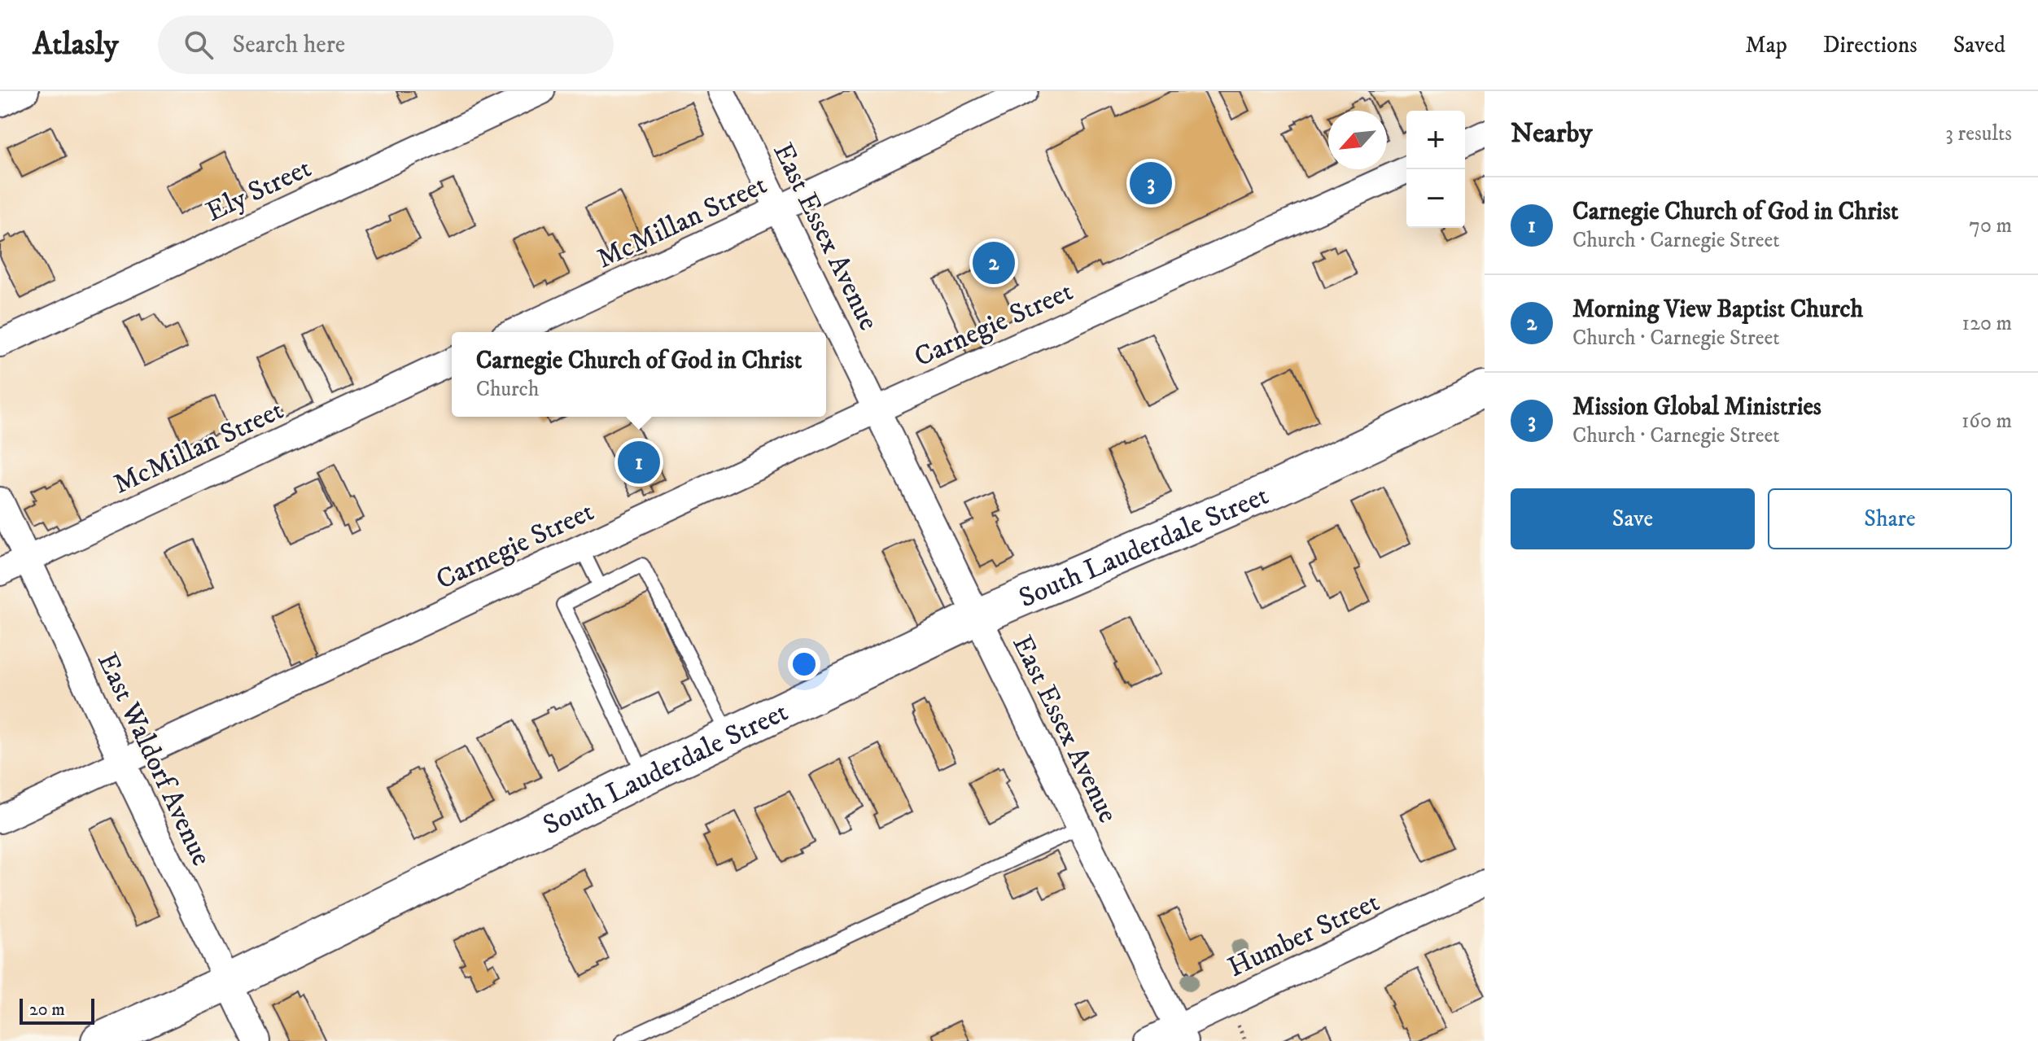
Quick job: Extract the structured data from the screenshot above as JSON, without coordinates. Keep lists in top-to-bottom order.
{
  "streets": {
    "street": [
      "Ely Street",
      "McMillan Street",
      "East Essex Avenue",
      "Carnegie Street",
      "South Lauderdale Street",
      "East Waldorf Avenue",
      "Humber Street"
    ]
  },
  "crossings": [
    ["McMillan Street", "East Essex Avenue"],
    ["McMillan Street", "East Waldorf Avenue"],
    ["East Essex Avenue", "Carnegie Street"],
    ["East Essex Avenue", "South Lauderdale Street"],
    ["East Essex Avenue", "Humber Street"],
    ["Carnegie Street", "East Waldorf Avenue"],
    ["South Lauderdale Street", "East Waldorf Avenue"]
  ],
  "scale_bar": "20 m",
  "north": "bottom left",
  "page": {
    "header": "Atlasly",
    "search": "Search here",
    "nav": ["Map", "Directions", "Saved"],
    "heading": ["Nearby", "3 results"],
    "map_buttons": ["+", "−"],
    "pins": ["3", "2", "1"],
    "list": [
      {
        "mark": "1",
        "name": "Carnegie Church of God in Christ",
        "note": "Church · Carnegie Street",
        "value": "70 m"
      },
      {
        "mark": "2",
        "name": "Morning View Baptist Church",
        "note": "Church · Carnegie Street",
        "value": "120 m"
      },
      {
        "mark": "3",
        "name": "Mission Global Ministries",
        "note": "Church · Carnegie Street",
        "value": "160 m"
      }
    ],
    "popup": ["Carnegie Church of God in Christ", "Church"],
    "buttons": ["Save", "Share"],
    "scale": "20 m"
  }
}
